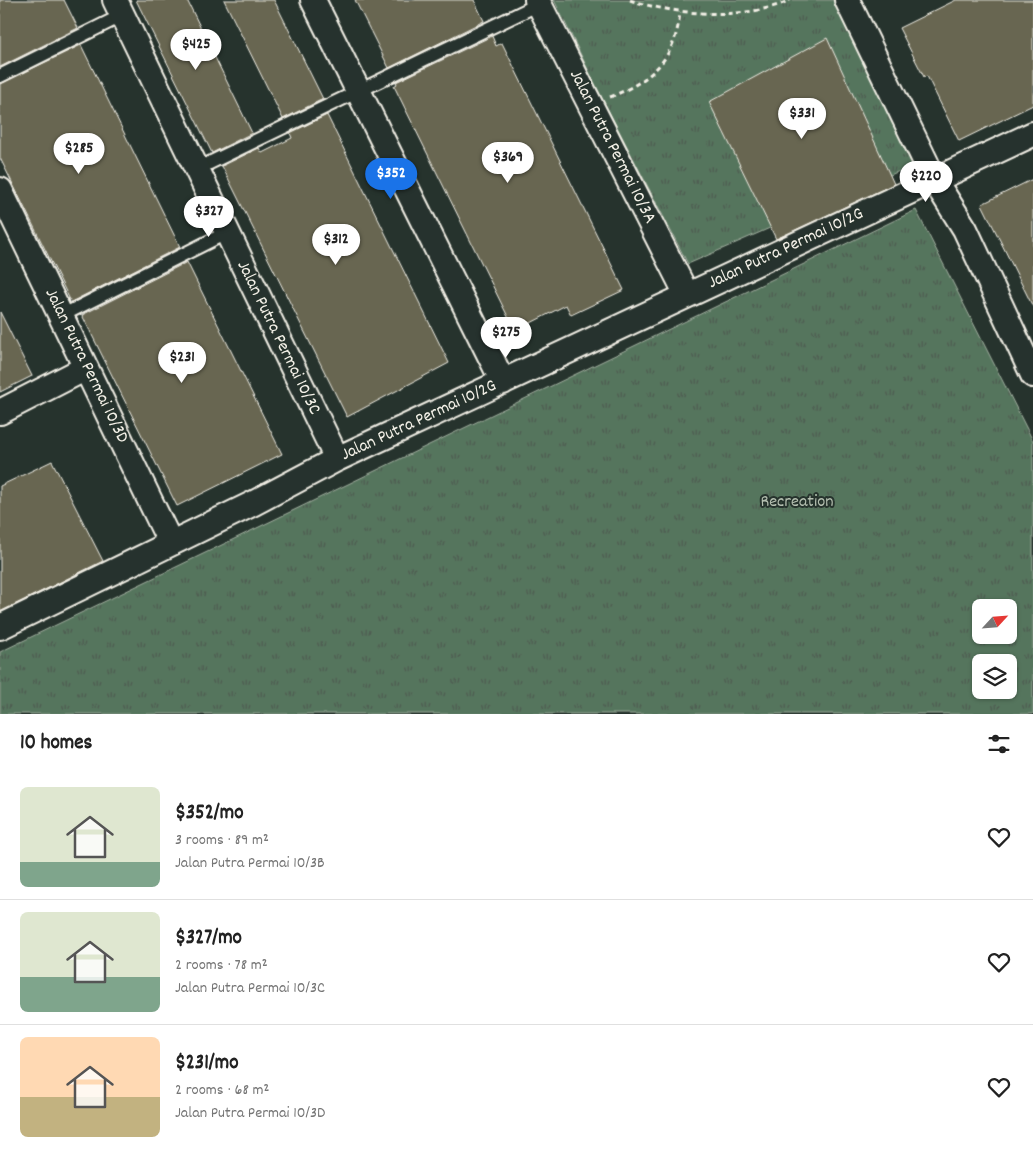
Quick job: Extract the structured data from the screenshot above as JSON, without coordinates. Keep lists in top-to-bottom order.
{
  "streets": {
    "street": [
      "Jalan Putra Permai 10/3A",
      "Jalan Putra Permai 10/2G",
      "Jalan Putra Permai 10/3C",
      "Jalan Putra Permai 10/3D"
    ]
  },
  "crossings": [
    ["Jalan Putra Permai 10/3A", "Jalan Putra Permai 10/2G"],
    ["Jalan Putra Permai 10/2G", "Jalan Putra Permai 10/3C"],
    ["Jalan Putra Permai 10/2G", "Jalan Putra Permai 10/3D"]
  ],
  "parks": ["Recreation"],
  "north": "top right",
  "page": {
    "price": [
      "$425",
      "$331",
      "$285",
      "$369",
      "$352",
      "$220",
      "$327",
      "$312",
      "$275",
      "$231"
    ],
    "heading": "10 homes",
    "list": [
      {
        "name": "$352/mo",
        "note": "3 rooms · 89 m² · Jalan Putra Permai 10/3B"
      },
      {
        "name": "$327/mo",
        "note": "2 rooms · 78 m² · Jalan Putra Permai 10/3C"
      },
      {
        "name": "$231/mo",
        "note": "2 rooms · 68 m² · Jalan Putra Permai 10/3D"
      }
    ]
  }
}
